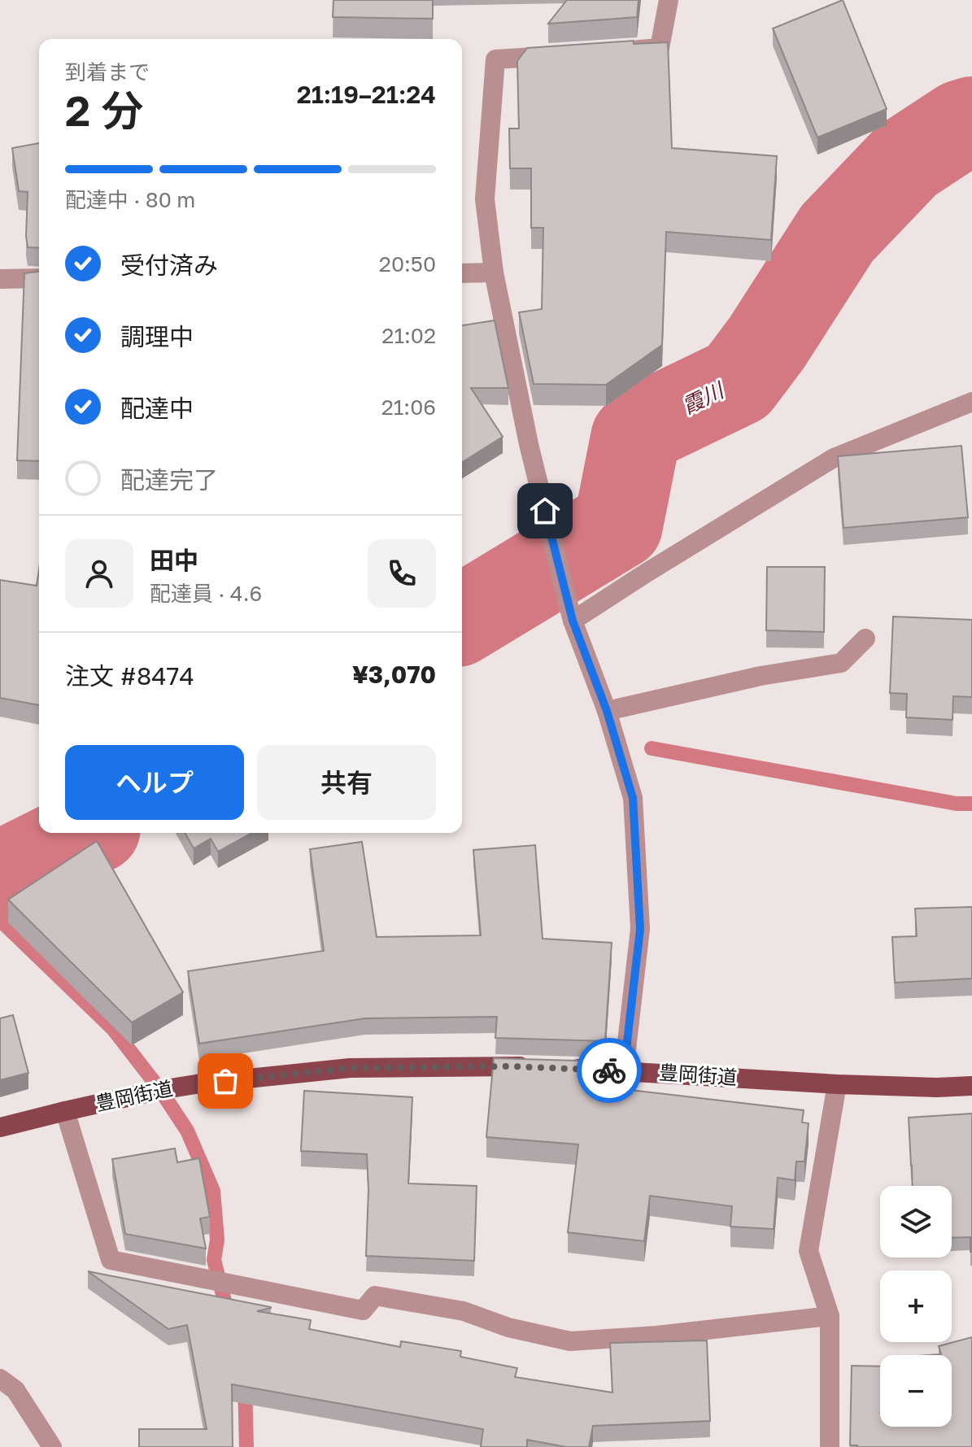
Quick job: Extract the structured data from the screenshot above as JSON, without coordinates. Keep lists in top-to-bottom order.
{
  "streets": {
    "main road": ["豊岡街道"]
  },
  "water": ["霞川"],
  "page": {
    "heading": ["2 分", "到着まで", "21:19–21:24"],
    "panel": [
      "田中",
      "配達員 · 4.6",
      "注文 #8474",
      "¥3,070"
    ],
    "bar": "配達中 · 80 m",
    "list": [
      ["受付済み", "20:50"],
      ["調理中", "21:02"],
      ["配達中", "21:06"],
      "配達完了"
    ],
    "buttons": ["ヘルプ", "共有"],
    "map_buttons": ["+", "−"]
  }
}
